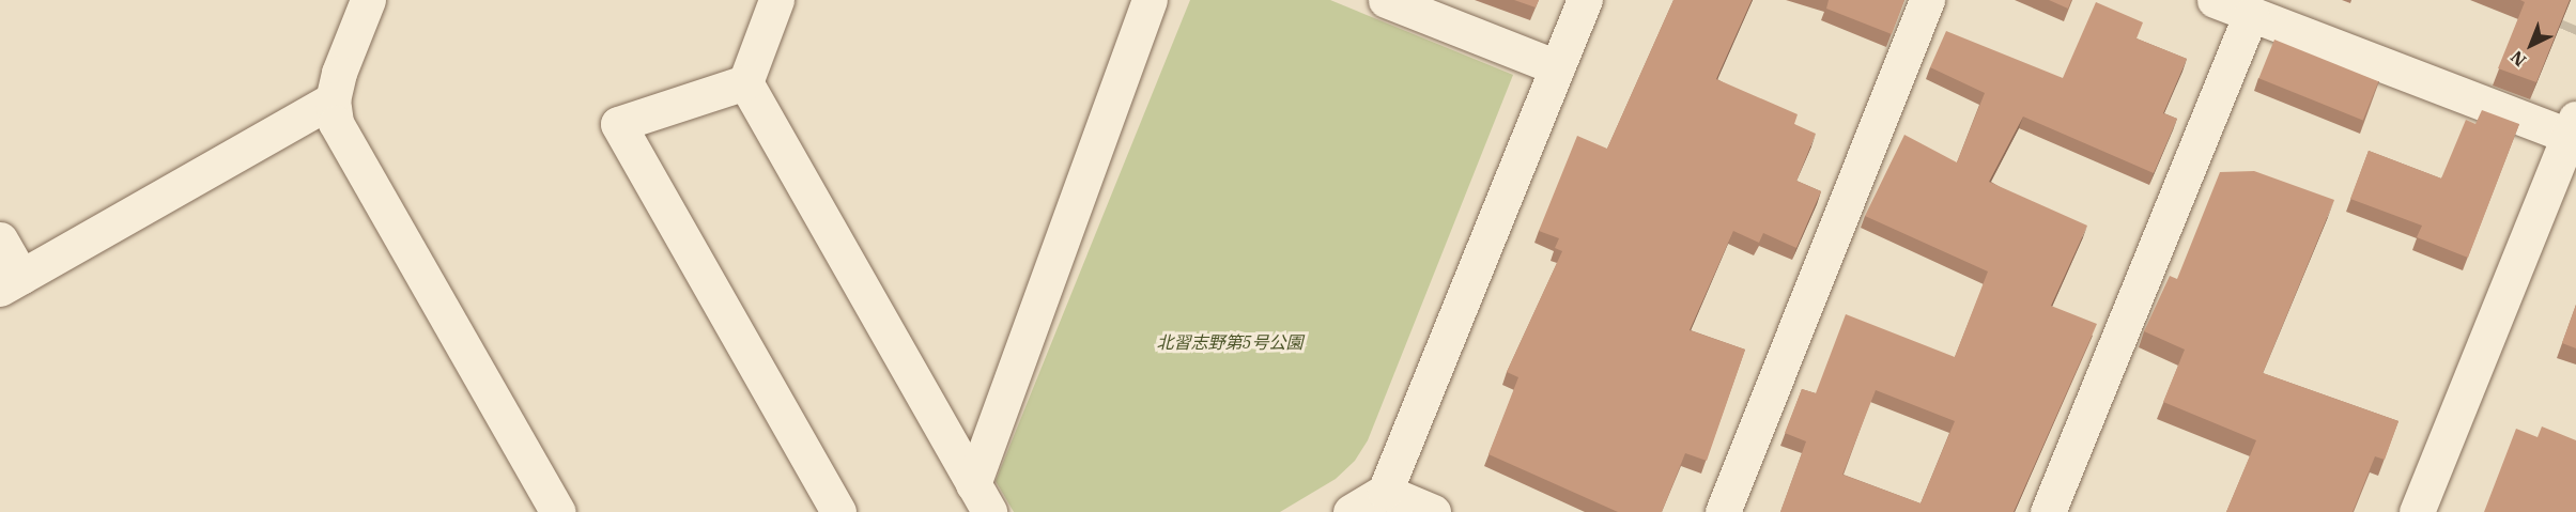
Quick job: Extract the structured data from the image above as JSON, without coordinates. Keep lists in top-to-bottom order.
{
  "parks": ["北習志野第5号公園"],
  "north": "bottom left"
}
